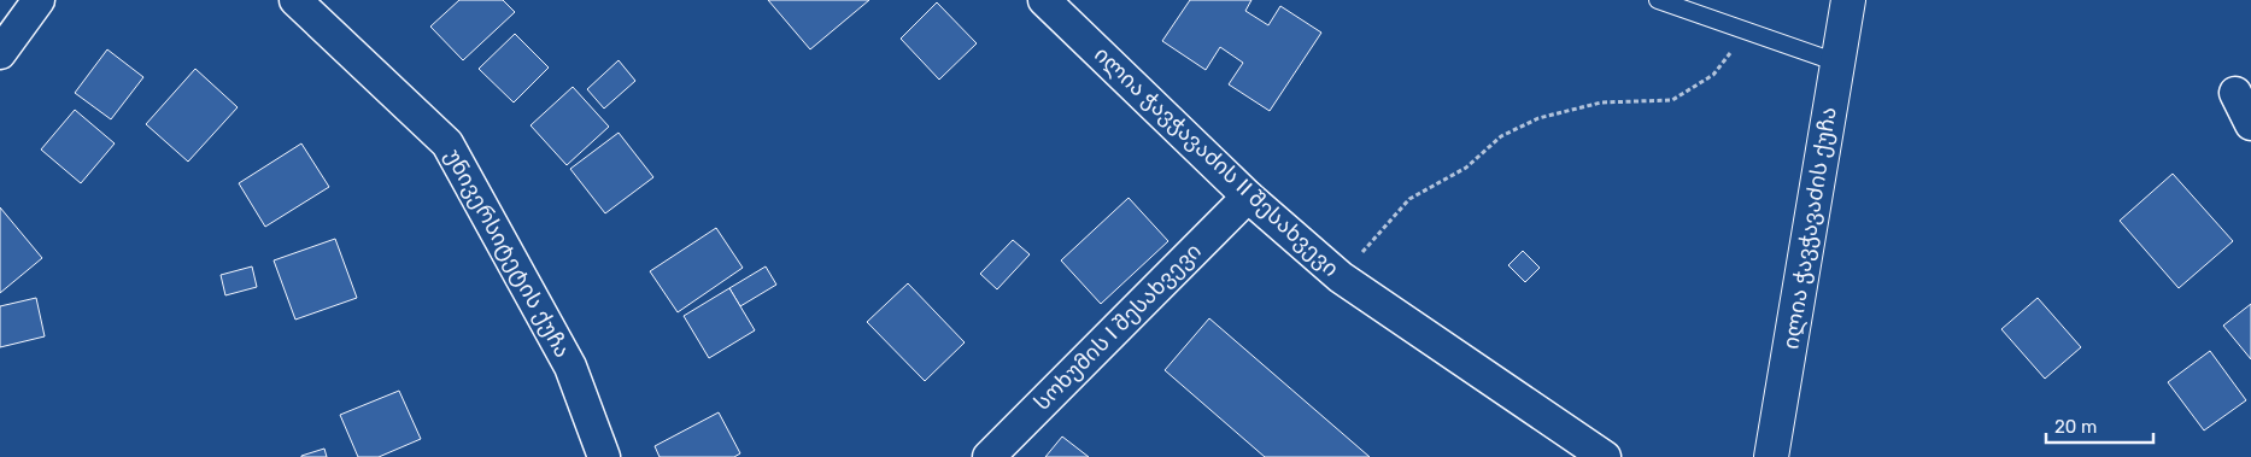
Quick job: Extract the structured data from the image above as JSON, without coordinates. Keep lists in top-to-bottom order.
{
  "streets": {
    "street": [
      "ილია ჭავჭავაძის II შესახვევი",
      "ილია ჭავჭავაძის ქუჩა",
      "უნივერსიტეტის ქუჩა",
      "სოხუმის I შესახვევი"
    ]
  },
  "crossings": [
    ["ილია ჭავჭავაძის II შესახვევი", "სოხუმის I შესახვევი"]
  ],
  "scale_bar": "20 m"
}
